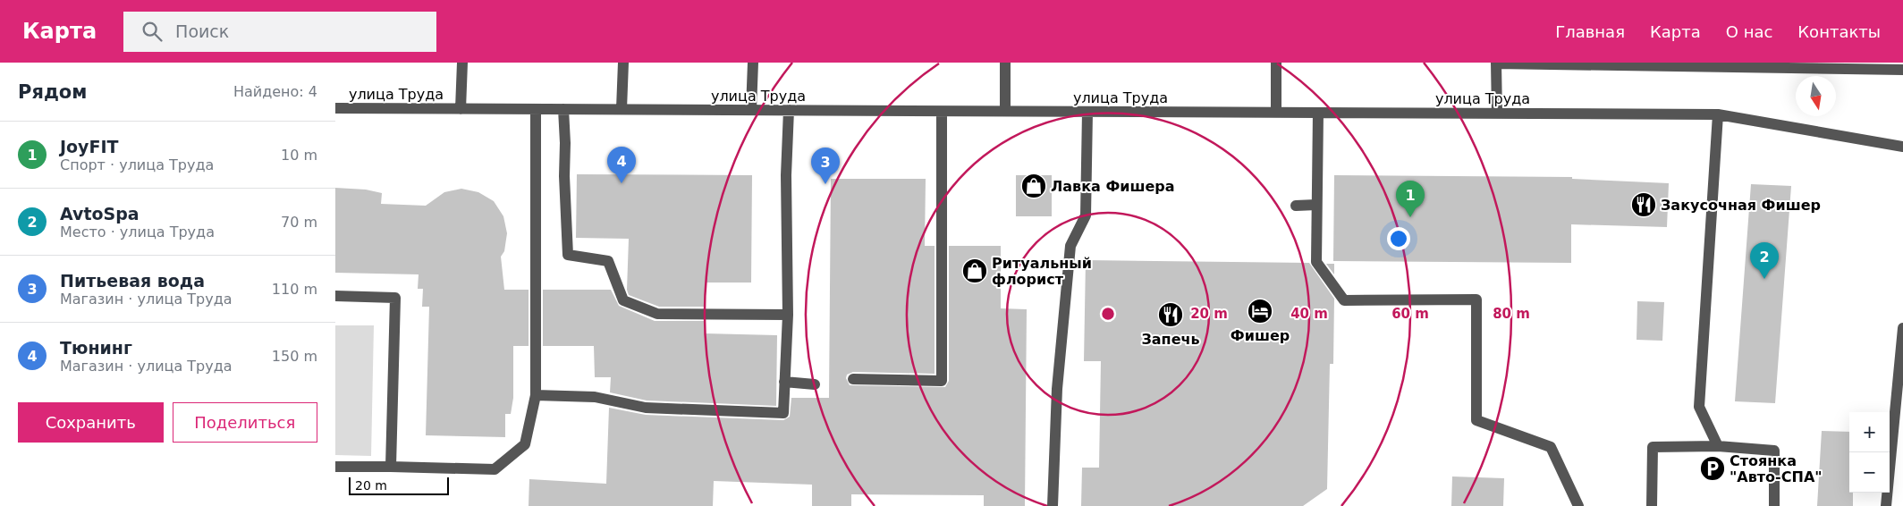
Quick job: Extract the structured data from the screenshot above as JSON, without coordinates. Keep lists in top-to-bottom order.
{
  "streets": {
    "street": ["улица Труда"]
  },
  "places": {
    "shop": ["Лавка Фишера", "Ритуальный флорист"],
    "restaurant": ["Закусочная Фишер", "Запечь"],
    "hotel": ["Фишер"],
    "parking": ["Стоянка \"Авто-СПА\""]
  },
  "scale_bar": "20 m",
  "north": "bottom",
  "page": {
    "header": "Карта",
    "search": "Поиск",
    "nav": [
      "Главная",
      "Карта",
      "О нас",
      "Контакты"
    ],
    "heading": ["Рядом", "Найдено: 4"],
    "list": [
      {
        "mark": "1",
        "name": "JoyFIT",
        "note": "Спорт · улица Труда",
        "value": "10 m"
      },
      {
        "mark": "2",
        "name": "AvtoSpa",
        "note": "Место · улица Труда",
        "value": "70 m"
      },
      {
        "mark": "3",
        "name": "Питьевая вода",
        "note": "Магазин · улица Труда",
        "value": "110 m"
      },
      {
        "mark": "4",
        "name": "Тюнинг",
        "note": "Магазин · улица Труда",
        "value": "150 m"
      }
    ],
    "pins": [
      "4",
      "3",
      "1",
      "2"
    ],
    "buttons": ["Сохранить", "Поделиться"],
    "map_buttons": ["+", "−"],
    "scale": "20 m"
  },
  "rings": [
    "20 m",
    "40 m",
    "60 m",
    "80 m"
  ]
}
